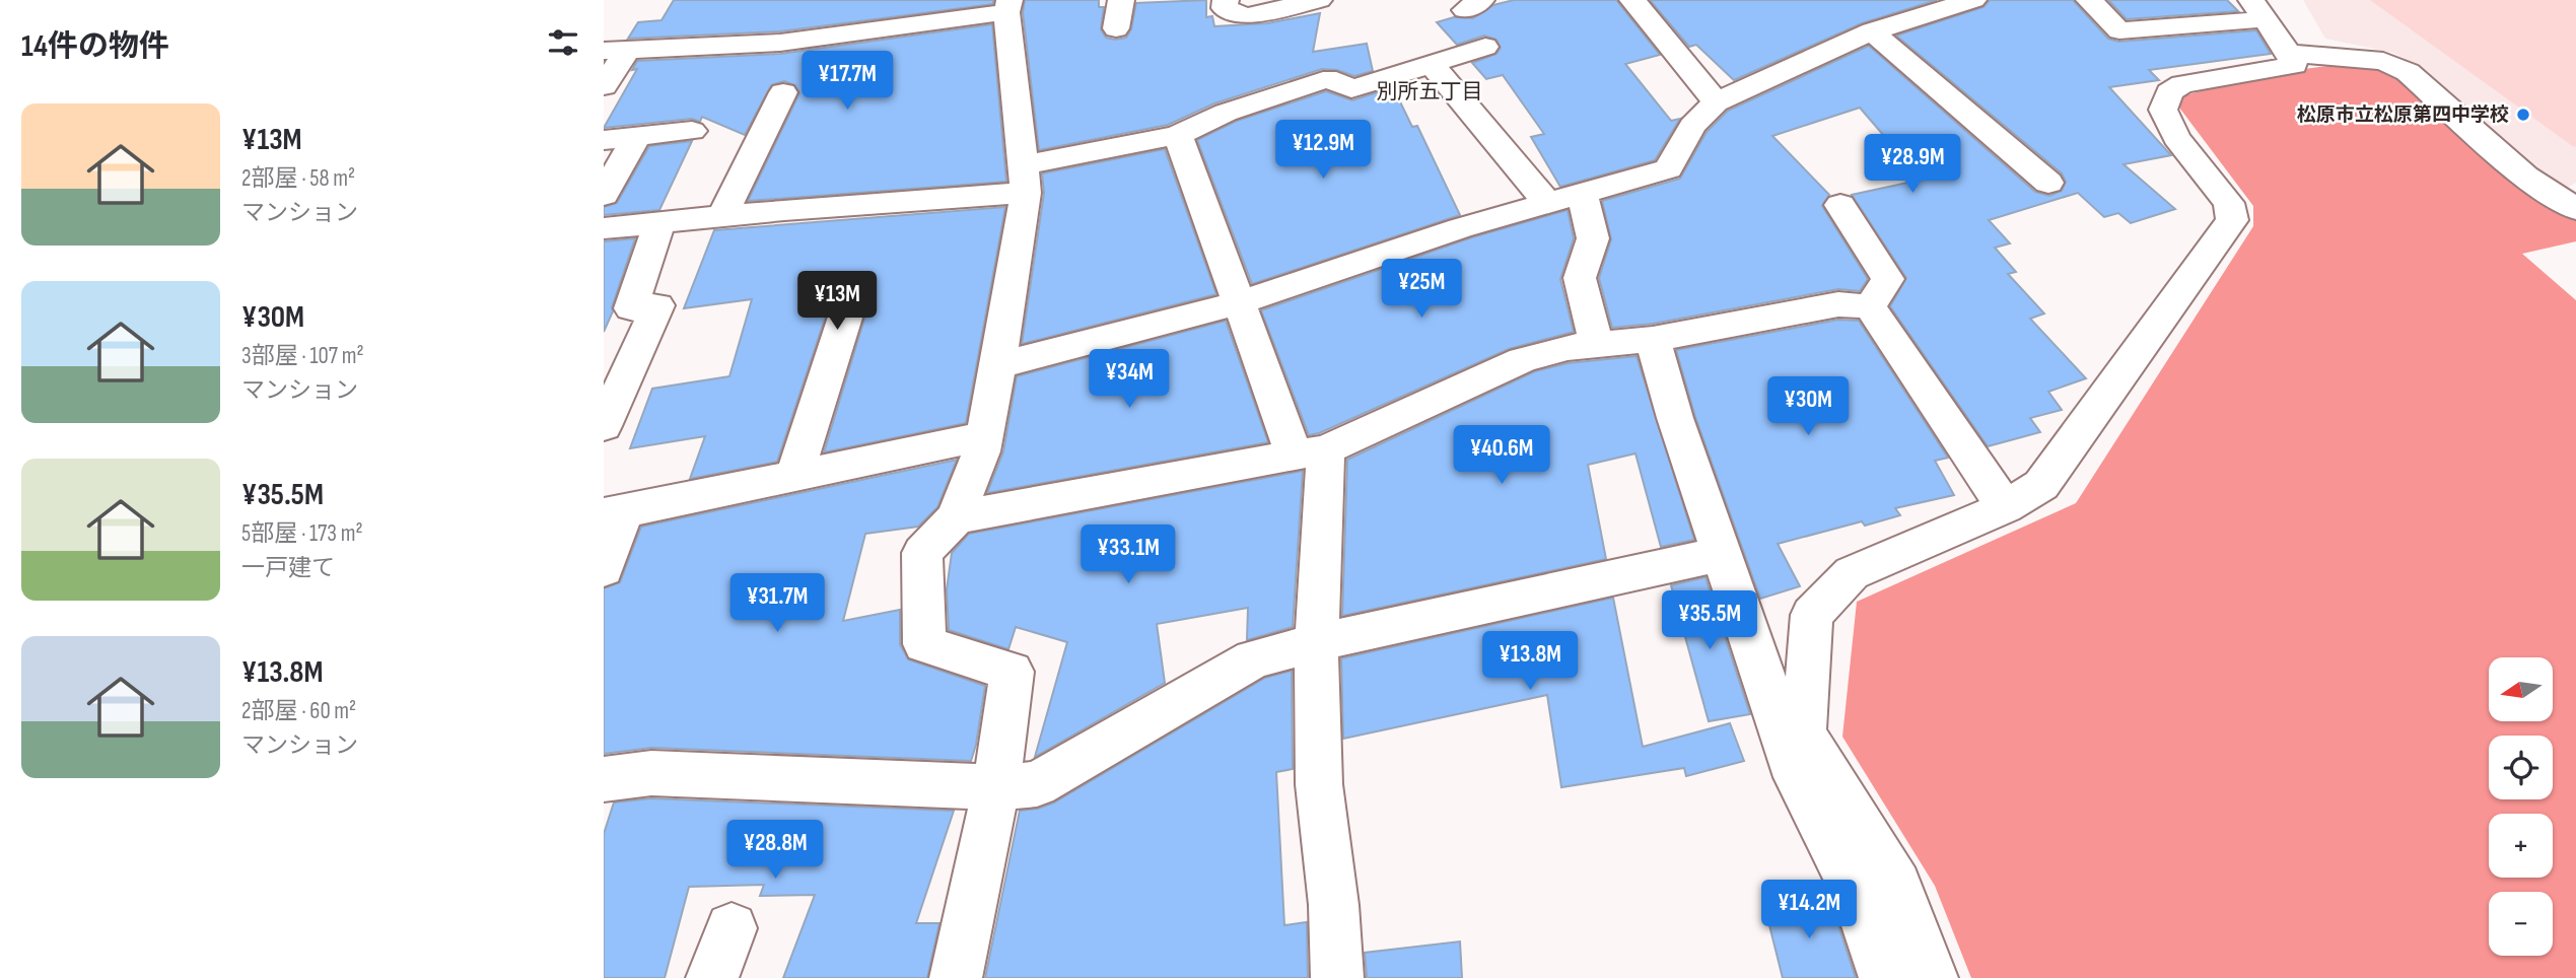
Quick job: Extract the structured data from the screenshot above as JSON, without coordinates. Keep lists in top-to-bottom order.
{
  "districts": ["別所五丁目"],
  "places": ["松原市立松原第四中学校"],
  "north": "left",
  "page": {
    "heading": "14件の物件",
    "price": [
      "¥17.7M",
      "¥12.9M",
      "¥28.9M",
      "¥25M",
      "¥13M",
      "¥34M",
      "¥30M",
      "¥40.6M",
      "¥33.1M",
      "¥31.7M",
      "¥35.5M",
      "¥13.8M",
      "¥28.8M",
      "¥14.2M"
    ],
    "list": [
      {
        "name": "¥13M",
        "note": "2部屋 · 58 m² · マンション"
      },
      {
        "name": "¥30M",
        "note": "3部屋 · 107 m² · マンション"
      },
      {
        "name": "¥35.5M",
        "note": "5部屋 · 173 m² · 一戸建て"
      },
      {
        "name": "¥13.8M",
        "note": "2部屋 · 60 m² · マンション"
      }
    ],
    "map_buttons": ["+", "−"]
  }
}
